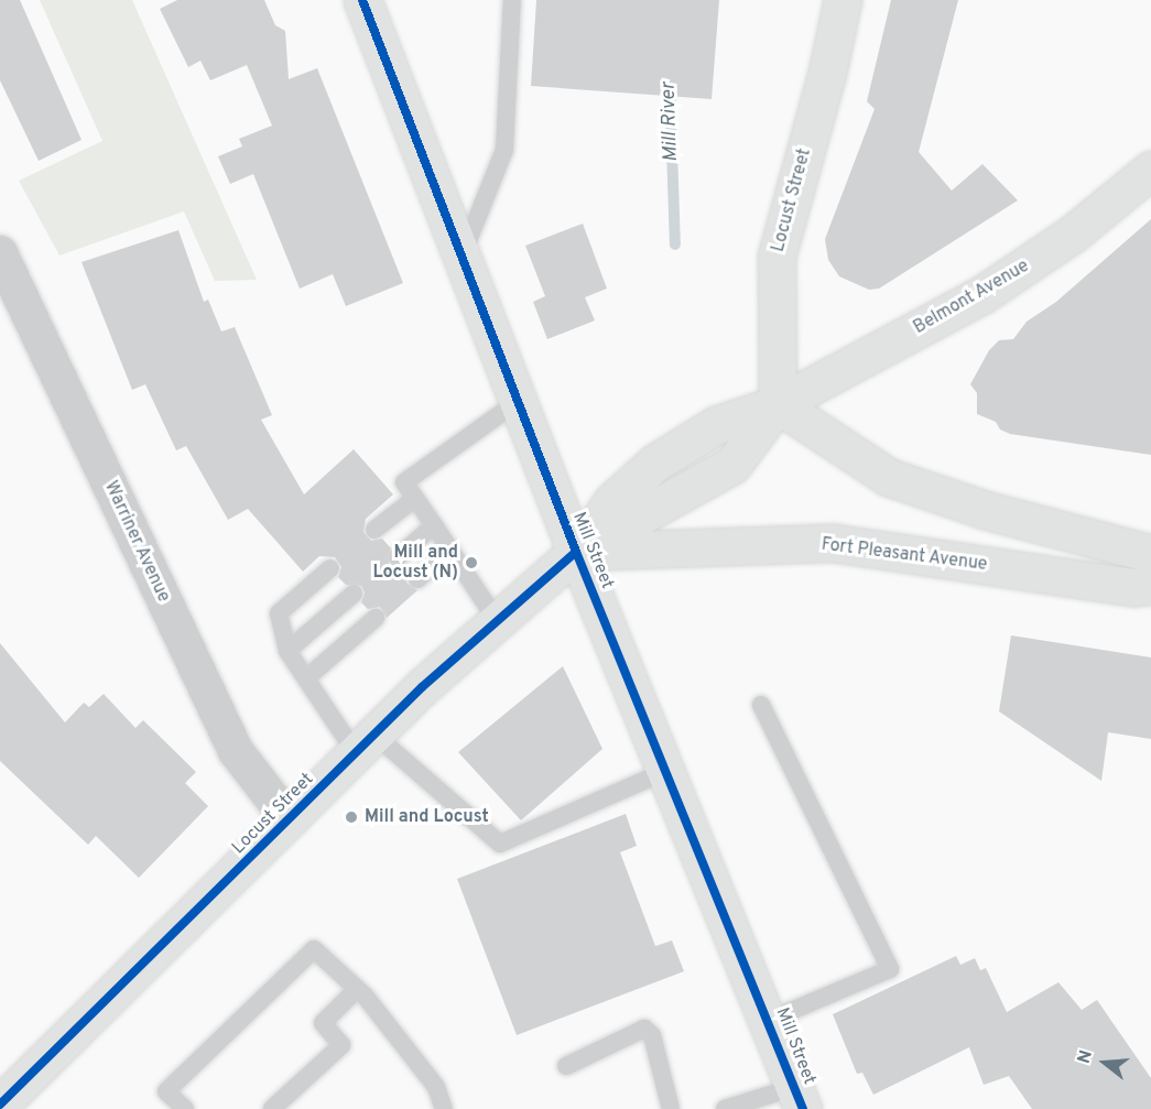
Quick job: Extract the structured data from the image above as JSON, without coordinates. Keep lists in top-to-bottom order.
{
  "streets": {
    "street": [
      "Locust Street",
      "Belmont Avenue",
      "Warriner Avenue",
      "Mill Street",
      "Fort Pleasant Avenue"
    ]
  },
  "crossings": [
    ["Locust Street", "Belmont Avenue"],
    ["Locust Street", "Warriner Avenue"],
    ["Locust Street", "Mill Street"],
    ["Locust Street", "Fort Pleasant Avenue"],
    ["Mill Street", "Fort Pleasant Avenue"]
  ],
  "water": ["Mill River"],
  "places": ["Mill and Locust (N)", "Mill and Locust"],
  "north": "left"
}
